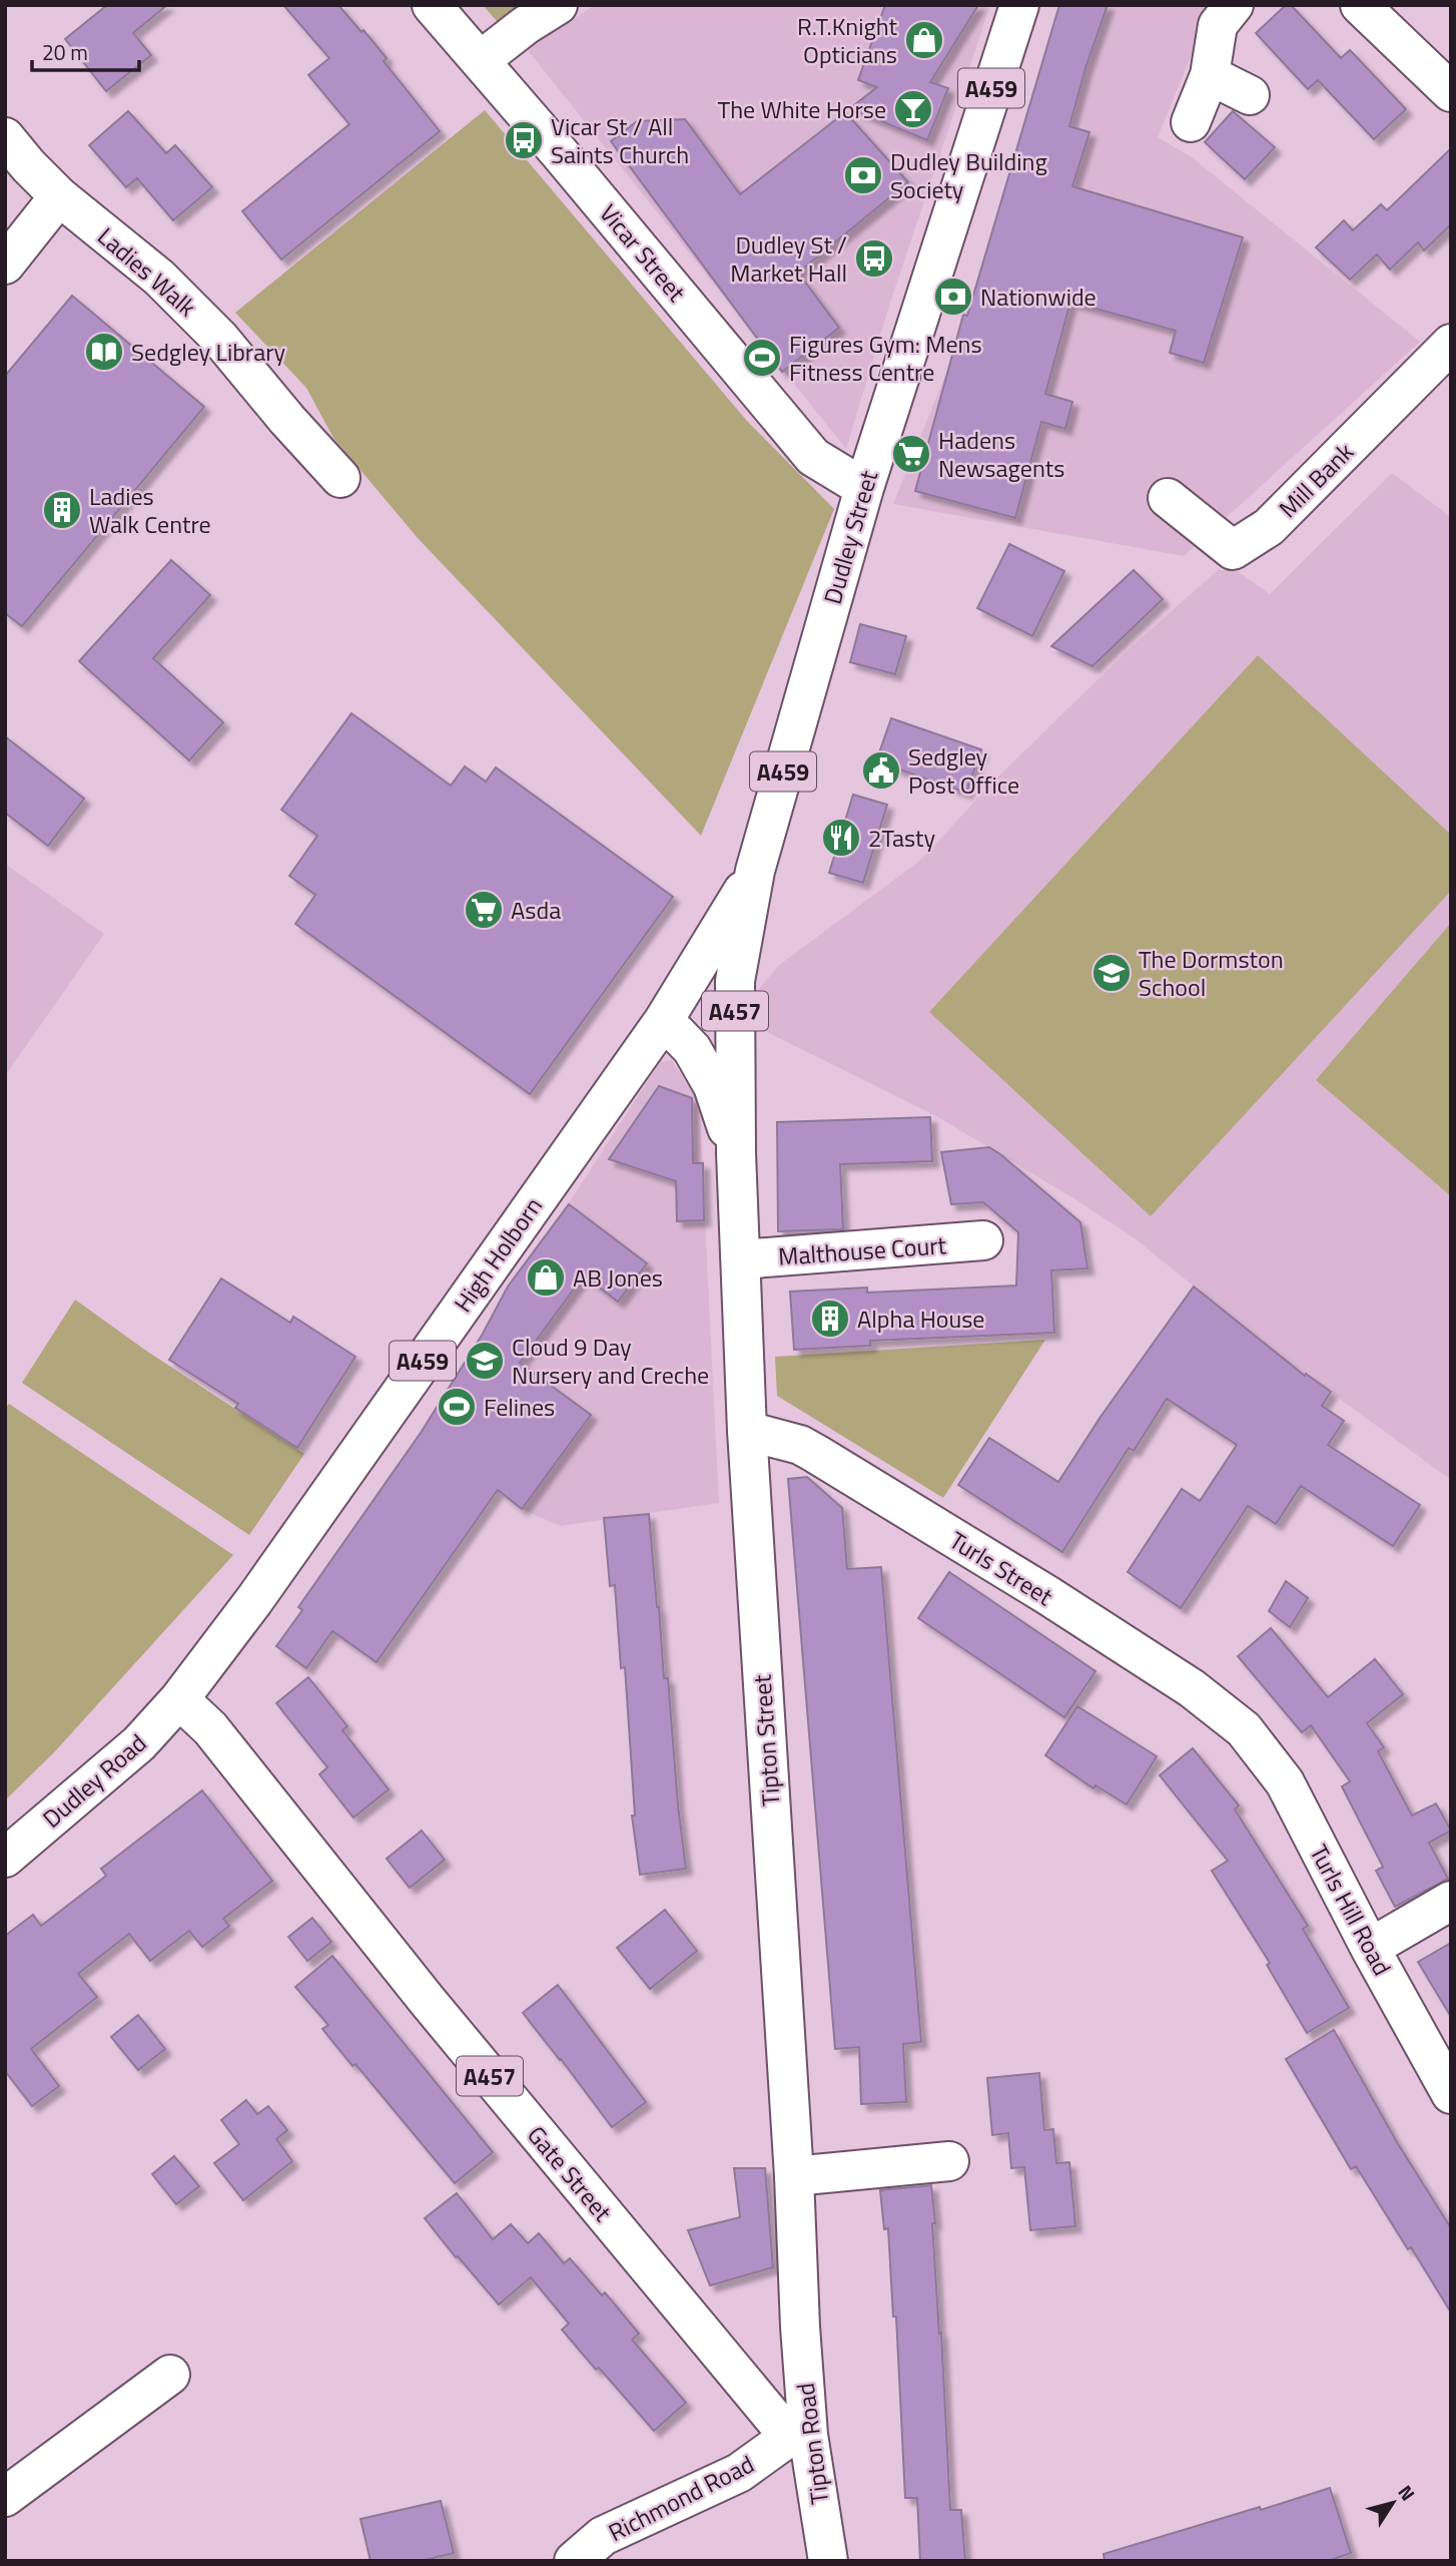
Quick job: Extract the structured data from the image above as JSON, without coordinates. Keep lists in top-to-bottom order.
{
  "streets": {
    "main road": [
      "A459",
      "Vicar Street",
      "Ladies Walk",
      "Mill Bank",
      "Dudley Street",
      "A457",
      "Malthouse Court",
      "High Holborn",
      "Turls Street",
      "Tipton Street",
      "Dudley Road",
      "Turls Hill Road",
      "Gate Street",
      "Tipton Road",
      "Richmond Road"
    ]
  },
  "crossings": [
    ["Vicar Street", "Dudley Street"],
    ["Dudley Street", "High Holborn"],
    ["Dudley Street", "Tipton Street"],
    ["Malthouse Court", "Tipton Street"],
    ["High Holborn", "Tipton Street"],
    ["High Holborn", "Dudley Road"],
    ["High Holborn", "Gate Street"],
    ["Turls Street", "Tipton Street"],
    ["Turls Street", "Turls Hill Road"],
    ["Tipton Street", "Tipton Road"],
    ["Dudley Road", "Gate Street"],
    ["Gate Street", "Tipton Road"],
    ["Gate Street", "Richmond Road"],
    ["Tipton Road", "Richmond Road"]
  ],
  "places": {
    "shop": ["R.T.Knight Opticians", "AB Jones"],
    "bar": ["The White Horse"],
    "bus stop": ["Vicar St / All Saints Church", "Dudley St / Market Hall"],
    "bank": ["Dudley Building Society", "Nationwide"],
    "library": ["Sedgley Library"],
    "sports": ["Figures Gym: Mens Fitness Centre", "Felines"],
    "supermarket": ["Hadens Newsagents", "Asda"],
    "building": ["Ladies Walk Centre", "Alpha House"],
    "public building": ["Sedgley Post Office"],
    "restaurant": ["2Tasty"],
    "school or university": ["The Dormston School", "Cloud 9 Day Nursery and Creche"]
  },
  "scale_bar": "20 m",
  "north": "top right"
}
